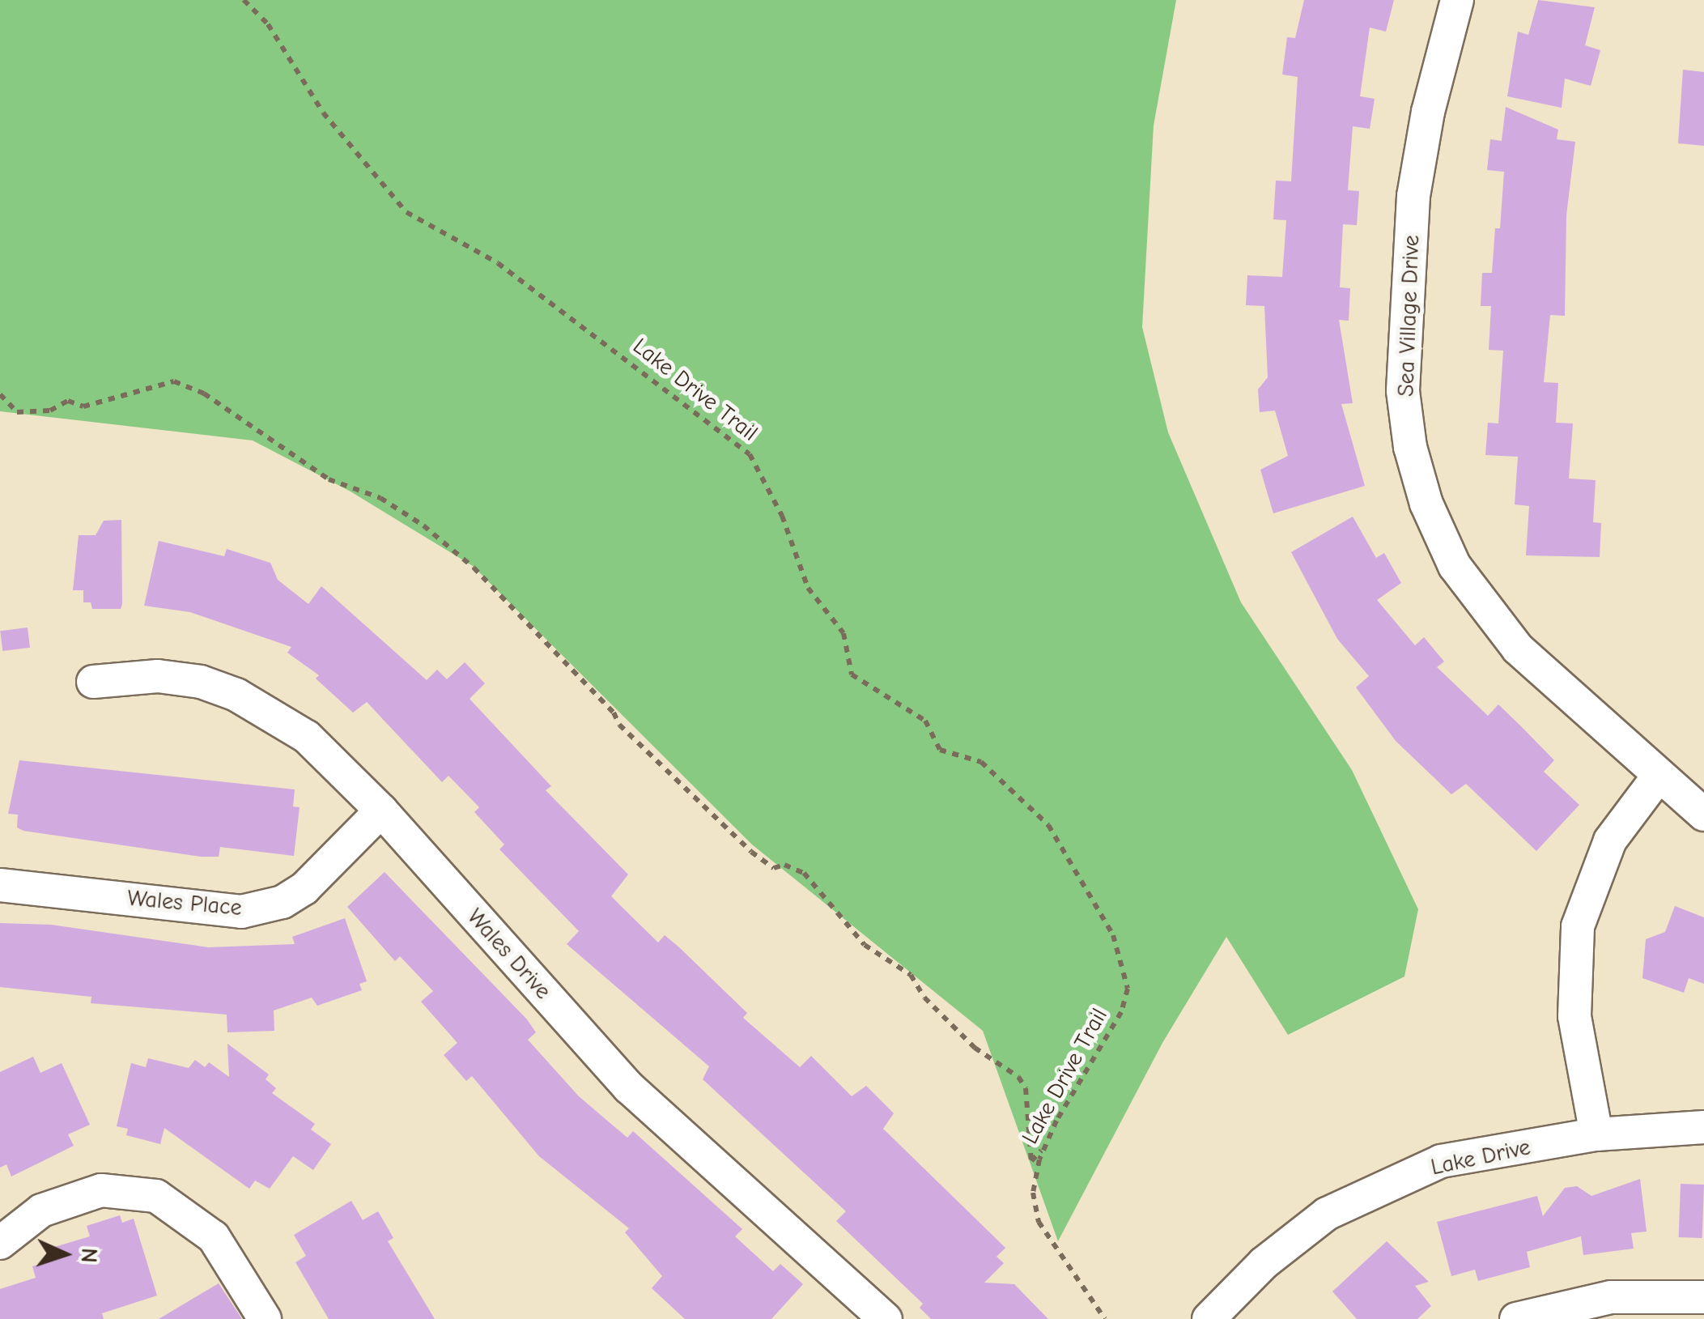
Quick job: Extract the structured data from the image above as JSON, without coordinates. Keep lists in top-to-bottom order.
{
  "streets": {
    "street": [
      "Sea Village Drive",
      "Wales Place",
      "Wales Drive",
      "Lake Drive"
    ],
    "path": ["Lake Drive Trail"]
  },
  "crossings": [
    ["Wales Place", "Wales Drive"]
  ],
  "north": "right"
}
